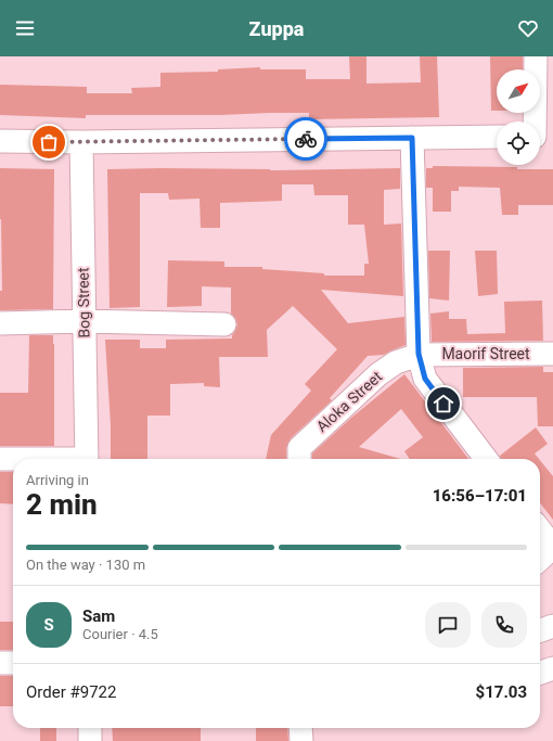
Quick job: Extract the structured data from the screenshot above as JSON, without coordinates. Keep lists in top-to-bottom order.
{
  "streets": {
    "street": ["Bog Street", "Maorif Street", "Aloka Street"]
  },
  "crossings": [
    ["Maorif Street", "Aloka Street"]
  ],
  "north": "top right",
  "page": {
    "header": "Zuppa",
    "heading": ["2 min", "Arriving in", "16:56–17:01"],
    "panel": [
      "Sam",
      "Courier · 4.5",
      "Order #9722",
      "$17.03"
    ],
    "bar": "On the way · 130 m",
    "round": "S"
  }
}
